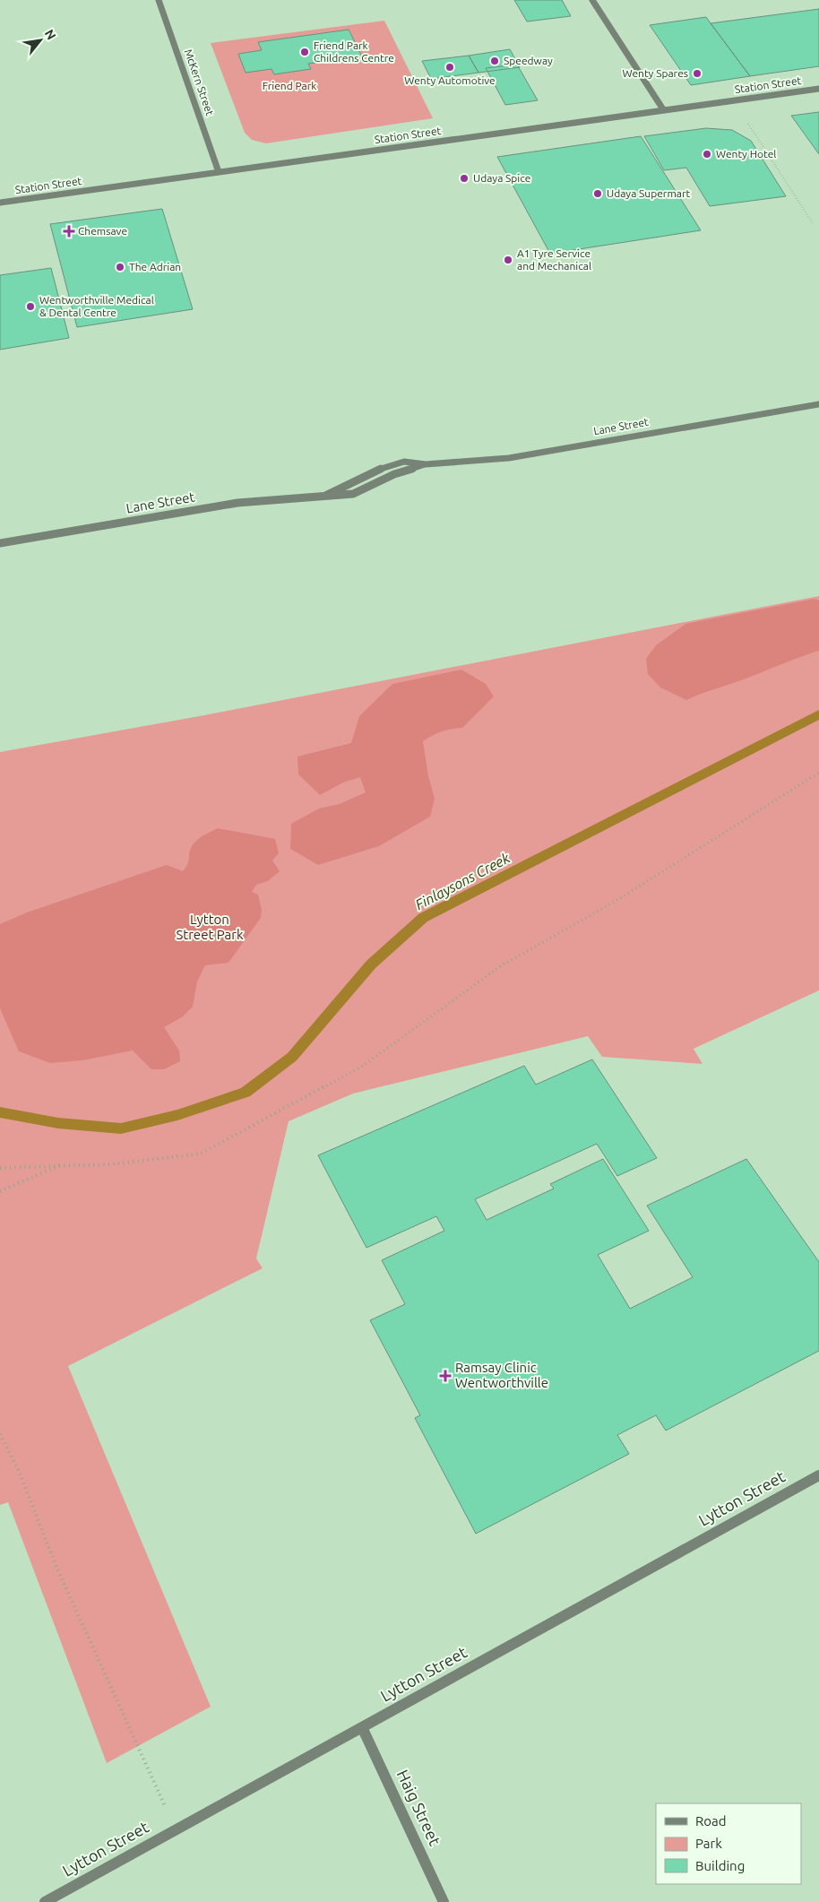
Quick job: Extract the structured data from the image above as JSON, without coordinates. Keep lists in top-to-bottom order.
{
  "streets": {
    "street": [
      "McKern Street",
      "Station Street",
      "Lane Street",
      "Lytton Street",
      "Haig Street"
    ]
  },
  "crossings": [
    ["McKern Street", "Station Street"],
    ["Lytton Street", "Haig Street"]
  ],
  "water": ["Finlaysons Creek"],
  "parks": ["Friend Park", "Lytton Street Park"],
  "places": {
    "other": [
      "Friend Park Childrens Centre",
      "Speedway",
      "Wenty Automotive",
      "Wenty Spares",
      "Wenty Hotel",
      "Udaya Spice",
      "Udaya Supermart",
      "A1 Tyre Service and Mechanical",
      "The Adrian",
      "Wentworthville Medical & Dental Centre"
    ],
    "health": ["Chemsave", "Ramsay Clinic Wentworthville"]
  },
  "legend": ["Road", "Park", "Building"],
  "north": "top right"
}
